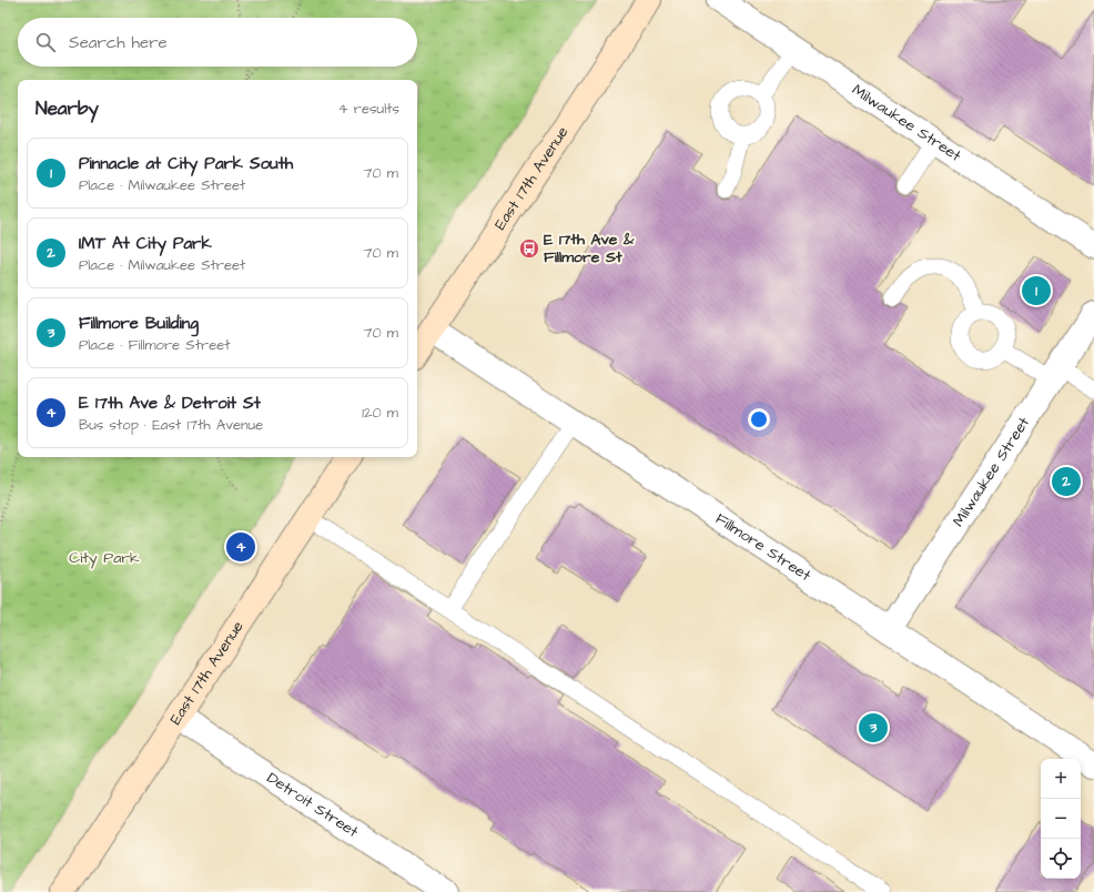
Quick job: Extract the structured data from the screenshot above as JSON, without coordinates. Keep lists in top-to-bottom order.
{
  "streets": {
    "main road": ["East 17th Avenue"],
    "street": ["Milwaukee Street", "Fillmore Street", "Detroit Street"]
  },
  "crossings": [
    ["Milwaukee Street", "Fillmore Street"],
    ["East 17th Avenue", "Fillmore Street"],
    ["East 17th Avenue", "Detroit Street"]
  ],
  "parks": ["City Park"],
  "places": {
    "bus stop": ["E 17th Ave & Fillmore St"]
  },
  "page": {
    "search": "Search here",
    "heading": ["Nearby", "4 results"],
    "list": [
      {
        "mark": "1",
        "name": "Pinnacle at City Park South",
        "note": "Place · Milwaukee Street",
        "value": "70 m"
      },
      {
        "mark": "2",
        "name": "IMT At City Park",
        "note": "Place · Milwaukee Street",
        "value": "70 m"
      },
      {
        "mark": "3",
        "name": "Fillmore Building",
        "note": "Place · Fillmore Street",
        "value": "70 m"
      },
      {
        "mark": "4",
        "name": "E 17th Ave & Detroit St",
        "note": "Bus stop · East 17th Avenue",
        "value": "120 m"
      }
    ],
    "pins": [
      "1",
      "2",
      "4",
      "3"
    ],
    "map_buttons": ["+", "−"]
  }
}
